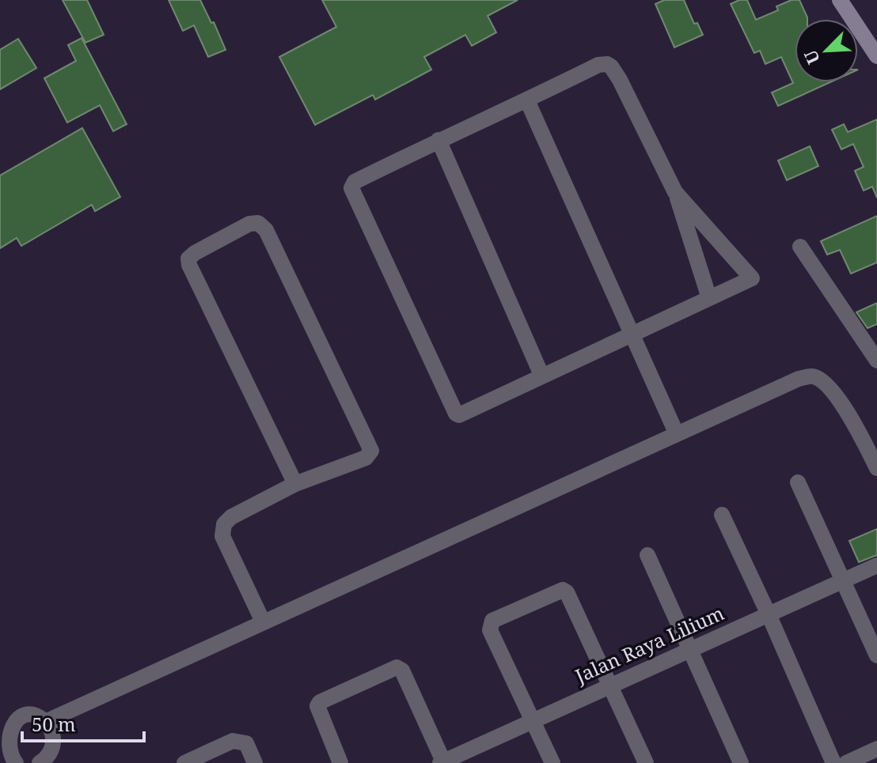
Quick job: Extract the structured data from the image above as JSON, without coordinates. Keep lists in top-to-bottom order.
{
  "streets": {
    "street": ["Jalan Raya Lilium"]
  },
  "scale_bar": "50 m",
  "north": "bottom left"
}
